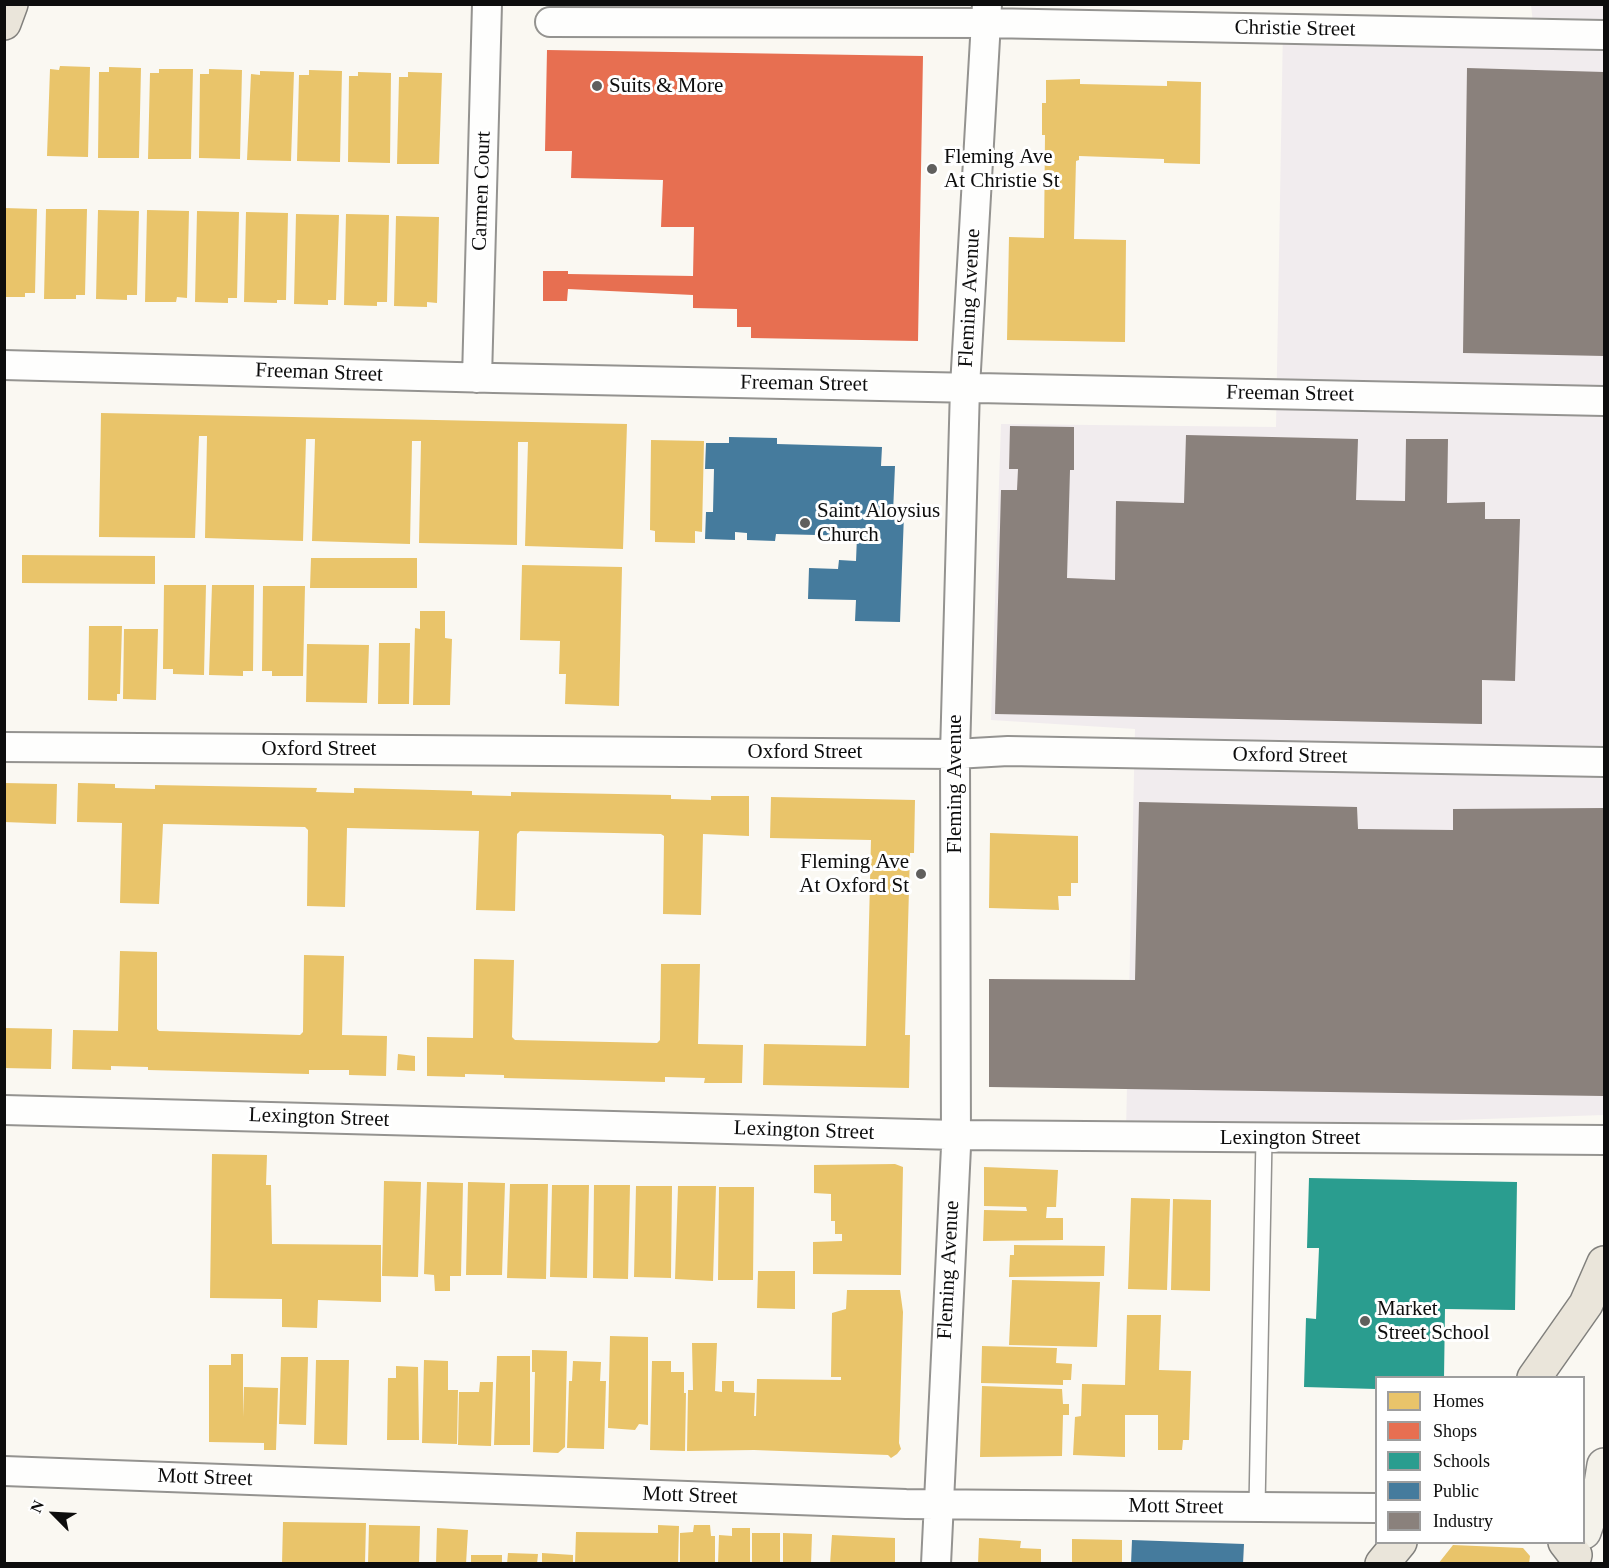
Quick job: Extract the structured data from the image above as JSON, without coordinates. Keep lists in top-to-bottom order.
{
  "streets": {
    "street": [
      "Christie Street",
      "Carmen Court",
      "Fleming Avenue",
      "Freeman Street",
      "Oxford Street",
      "Lexington Street",
      "Mott Street"
    ]
  },
  "crossings": [
    ["Christie Street", "Fleming Avenue"],
    ["Carmen Court", "Freeman Street"],
    ["Fleming Avenue", "Freeman Street"],
    ["Fleming Avenue", "Oxford Street"],
    ["Fleming Avenue", "Lexington Street"],
    ["Fleming Avenue", "Mott Street"]
  ],
  "places": [
    "Suits & More",
    "Fleming Ave At Christie St",
    "Saint Aloysius Church",
    "Fleming Ave At Oxford St",
    "Market Street School"
  ],
  "legend": [
    "Homes",
    "Shops",
    "Schools",
    "Public",
    "Industry"
  ],
  "north": "top left"
}
